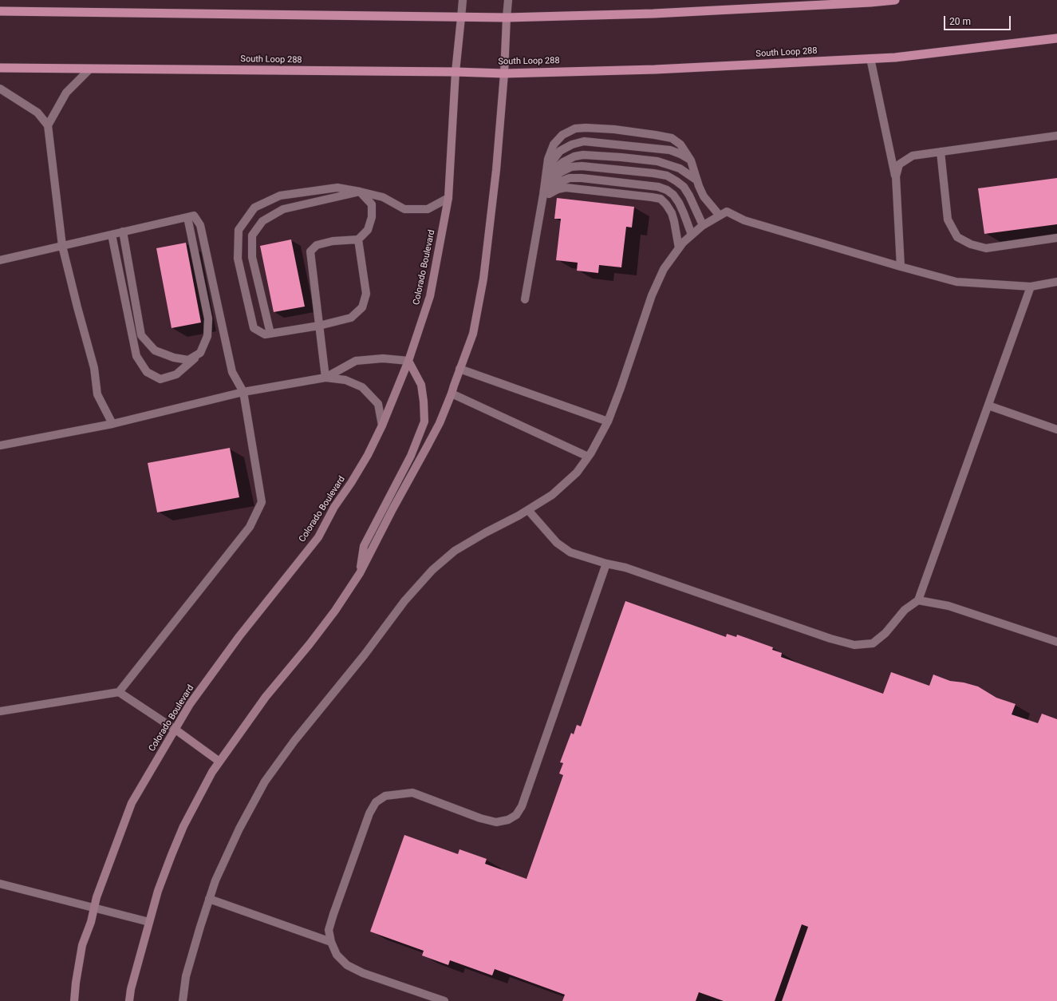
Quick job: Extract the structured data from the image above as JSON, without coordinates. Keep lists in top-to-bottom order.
{
  "streets": {
    "highway": ["South Loop 288"],
    "main road": ["Colorado Boulevard"]
  },
  "crossings": [
    ["South Loop 288", "Colorado Boulevard"]
  ],
  "scale_bar": "20 m"
}
